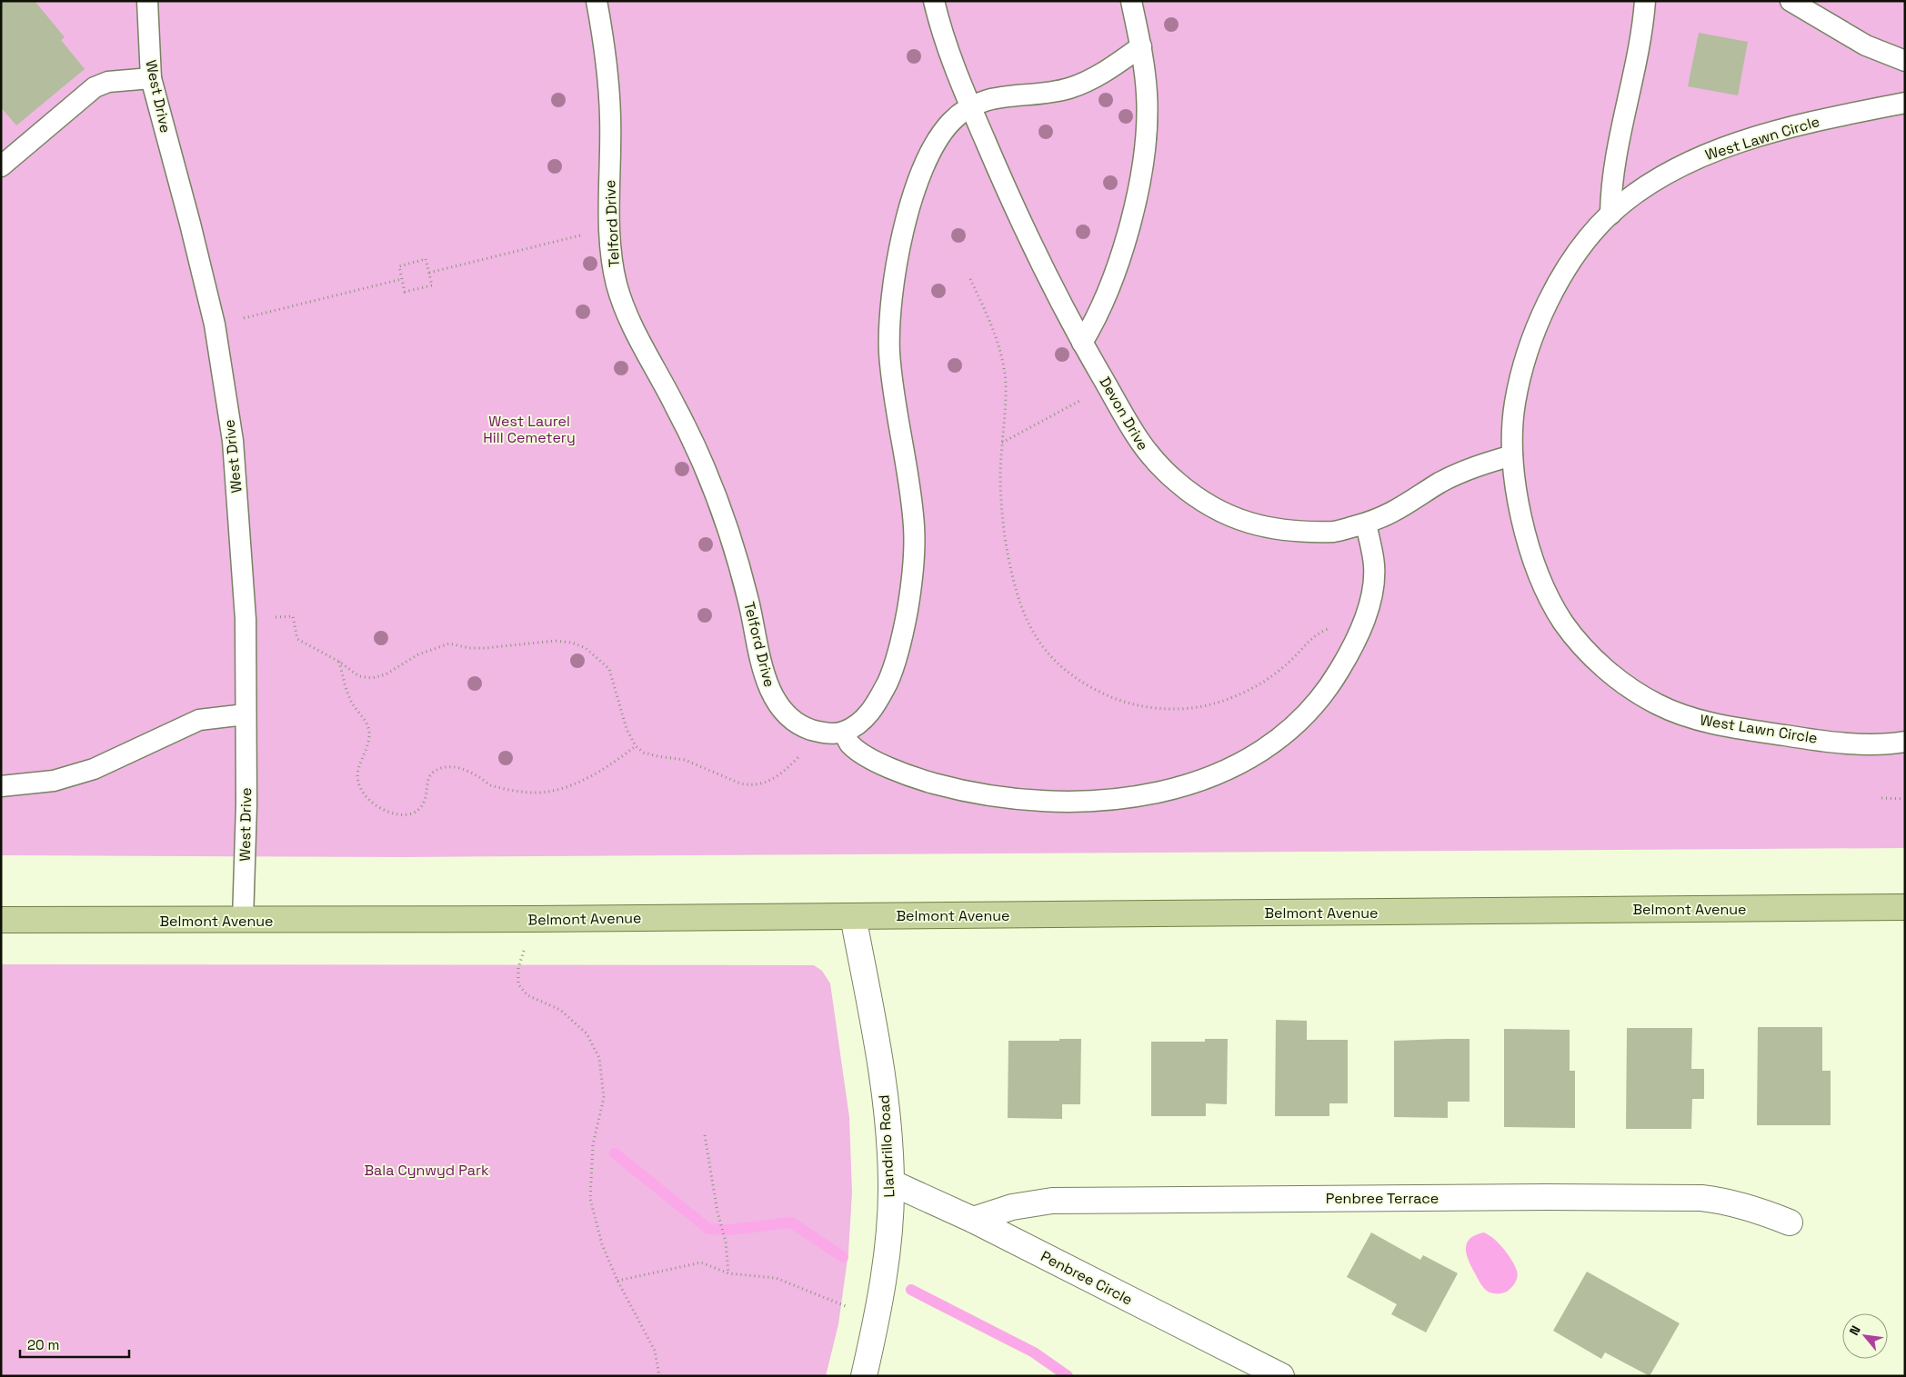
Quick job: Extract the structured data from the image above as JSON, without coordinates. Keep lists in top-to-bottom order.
{
  "streets": {
    "main road": ["Belmont Avenue"],
    "street": ["Llandrillo Road", "Penbree Terrace", "Penbree Circle"],
    "lane": [
      "West Drive",
      "West Lawn Circle",
      "Telford Drive",
      "Devon Drive"
    ]
  },
  "crossings": [
    ["West Drive", "Belmont Avenue"],
    ["West Lawn Circle", "Devon Drive"],
    ["Belmont Avenue", "Llandrillo Road"],
    ["Llandrillo Road", "Penbree Circle"],
    ["Penbree Terrace", "Penbree Circle"]
  ],
  "parks": ["West Laurel Hill Cemetery", "Bala Cynwyd Park"],
  "scale_bar": "20 m",
  "north": "top left"
}
